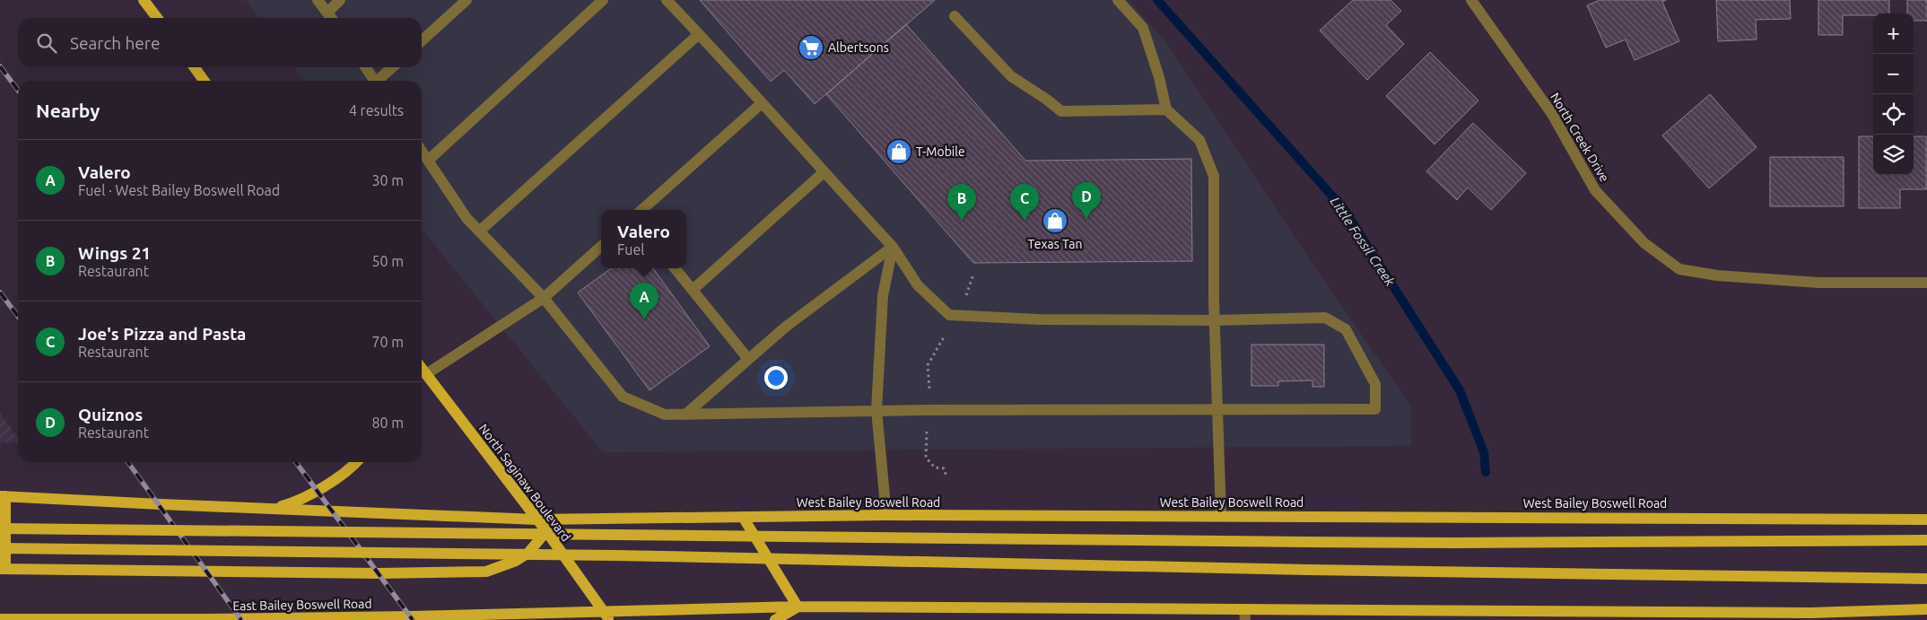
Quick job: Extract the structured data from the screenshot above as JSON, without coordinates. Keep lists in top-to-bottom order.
{
  "streets": {
    "main road": ["North Saginaw Boulevard", "West Bailey Boswell Road", "East Bailey Boswell Road"],
    "street": ["North Creek Drive"]
  },
  "crossings": [
    ["North Saginaw Boulevard", "West Bailey Boswell Road"],
    ["North Saginaw Boulevard", "East Bailey Boswell Road"]
  ],
  "water": ["Little Fossil Creek"],
  "places": {
    "supermarket": ["Albertsons"],
    "shop": ["T-Mobile", "Texas Tan"]
  },
  "page": {
    "map_buttons": ["+", "−"],
    "search": "Search here",
    "heading": ["Nearby", "4 results"],
    "list": [
      {
        "mark": "A",
        "name": "Valero",
        "note": "Fuel · West Bailey Boswell Road",
        "value": "30 m"
      },
      {
        "mark": "B",
        "name": "Wings 21",
        "note": "Restaurant",
        "value": "50 m"
      },
      {
        "mark": "C",
        "name": "Joe's Pizza and Pasta",
        "note": "Restaurant",
        "value": "70 m"
      },
      {
        "mark": "D",
        "name": "Quiznos",
        "note": "Restaurant",
        "value": "80 m"
      }
    ],
    "pins": [
      "D",
      "B",
      "C",
      "A"
    ],
    "popup": ["Valero", "Fuel"]
  }
}
